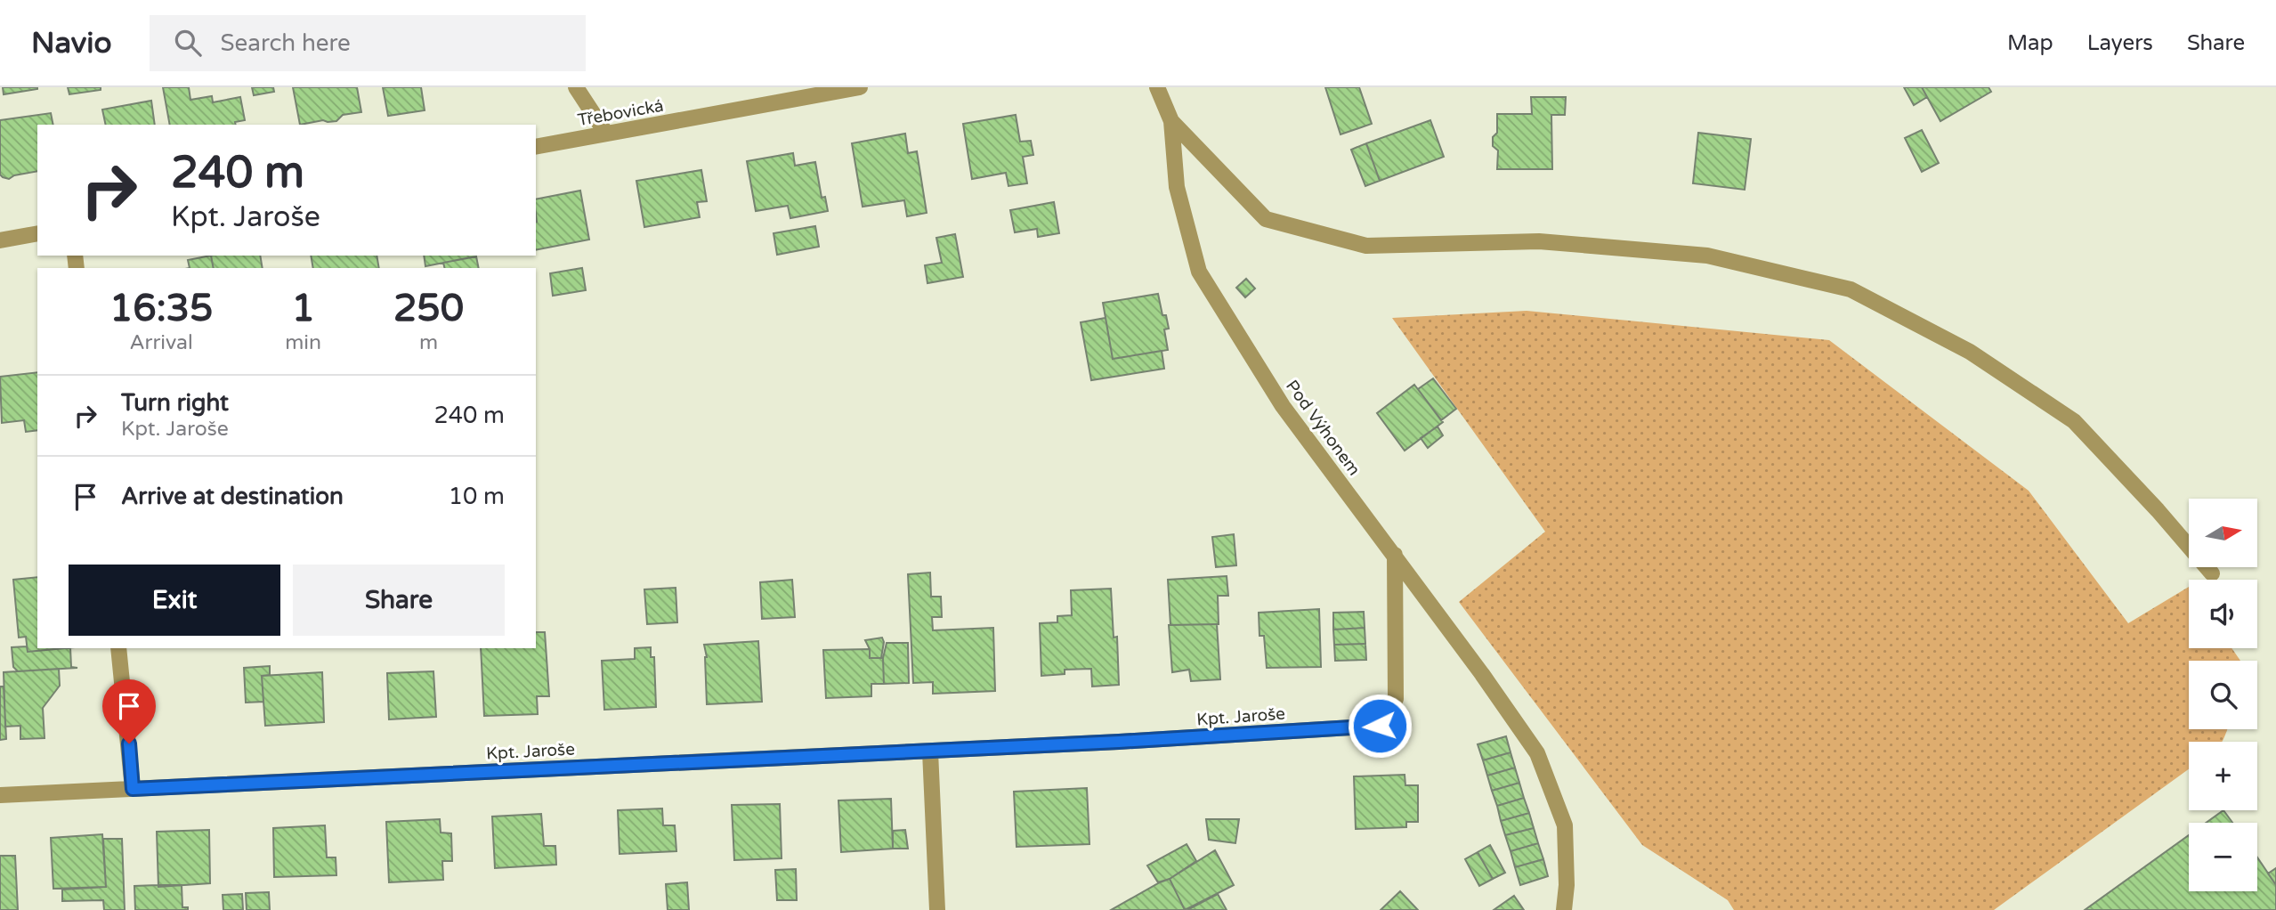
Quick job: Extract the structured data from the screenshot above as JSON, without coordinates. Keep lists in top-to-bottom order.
{
  "streets": {
    "street": ["Třebovická", "Pod Výhonem", "Kpt. Jaroše"]
  },
  "crossings": [
    ["Pod Výhonem", "Kpt. Jaroše"]
  ],
  "north": "right",
  "page": {
    "header": "Navio",
    "search": "Search here",
    "nav": ["Map", "Layers", "Share"],
    "turn": ["240 m", "Kpt. Jaroše"],
    "eta": [
      "16:35",
      "Arrival",
      "1",
      "min",
      "250",
      "m"
    ],
    "list": [
      {
        "name": "Turn right",
        "note": "Kpt. Jaroše",
        "value": "240 m"
      },
      {
        "name": "Arrive at destination",
        "value": "10 m"
      }
    ],
    "map_buttons": ["+", "−"],
    "buttons": ["Exit", "Share"]
  }
}
